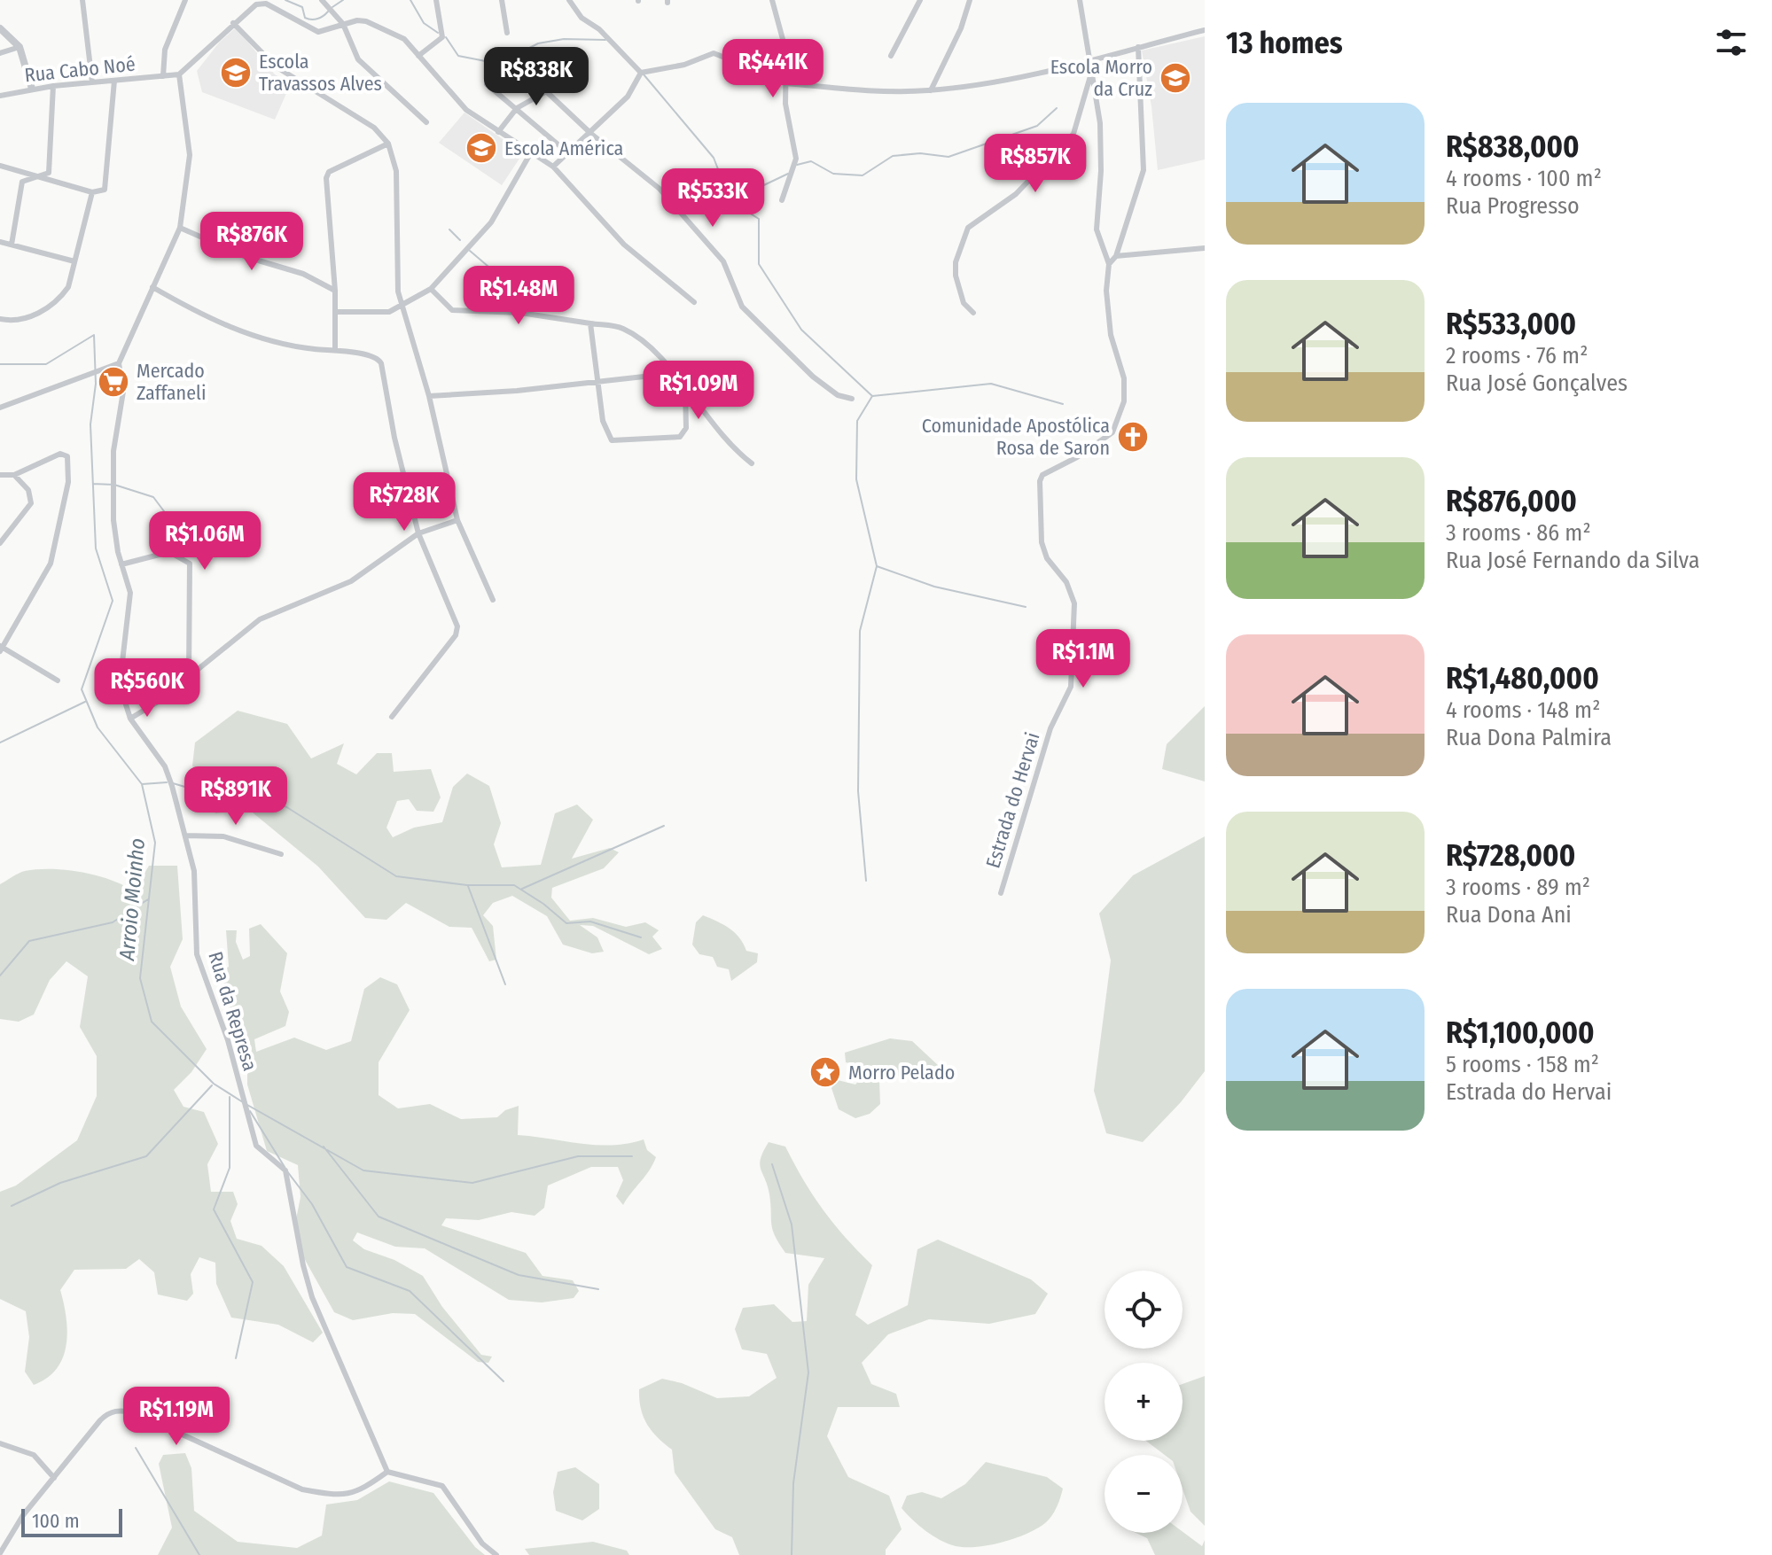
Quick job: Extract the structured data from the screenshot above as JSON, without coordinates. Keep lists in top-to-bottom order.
{
  "streets": {
    "street": ["Rua Cabo Noé", "Estrada do Hervai", "Rua da Represa"]
  },
  "crossings": [
    ["Rua Cabo Noé", "Rua da Represa"]
  ],
  "water": ["Arroio Moinho"],
  "places": {
    "school or university": ["Escola Travassos Alves", "Escola Morro da Cruz", "Escola América"],
    "supermarket": ["Mercado Zaffaneli"],
    "church": ["Comunidade Apostólica Rosa de Saron"],
    "place": ["Morro Pelado"]
  },
  "scale_bar": "100 m",
  "page": {
    "heading": "13 homes",
    "price": [
      "R$441K",
      "R$838K",
      "R$857K",
      "R$533K",
      "R$876K",
      "R$1.48M",
      "R$1.09M",
      "R$728K",
      "R$1.06M",
      "R$1.1M",
      "R$560K",
      "R$891K",
      "R$1.19M"
    ],
    "list": [
      {
        "name": "R$838,000",
        "note": "4 rooms · 100 m² · Rua Progresso"
      },
      {
        "name": "R$533,000",
        "note": "2 rooms · 76 m² · Rua José Gonçalves"
      },
      {
        "name": "R$876,000",
        "note": "3 rooms · 86 m² · Rua José Fernando da Silva"
      },
      {
        "name": "R$1,480,000",
        "note": "4 rooms · 148 m² · Rua Dona Palmira"
      },
      {
        "name": "R$728,000",
        "note": "3 rooms · 89 m² · Rua Dona Ani"
      },
      {
        "name": "R$1,100,000",
        "note": "5 rooms · 158 m² · Estrada do Hervai"
      }
    ],
    "map_buttons": ["+", "−"],
    "scale": "100 m"
  }
}
